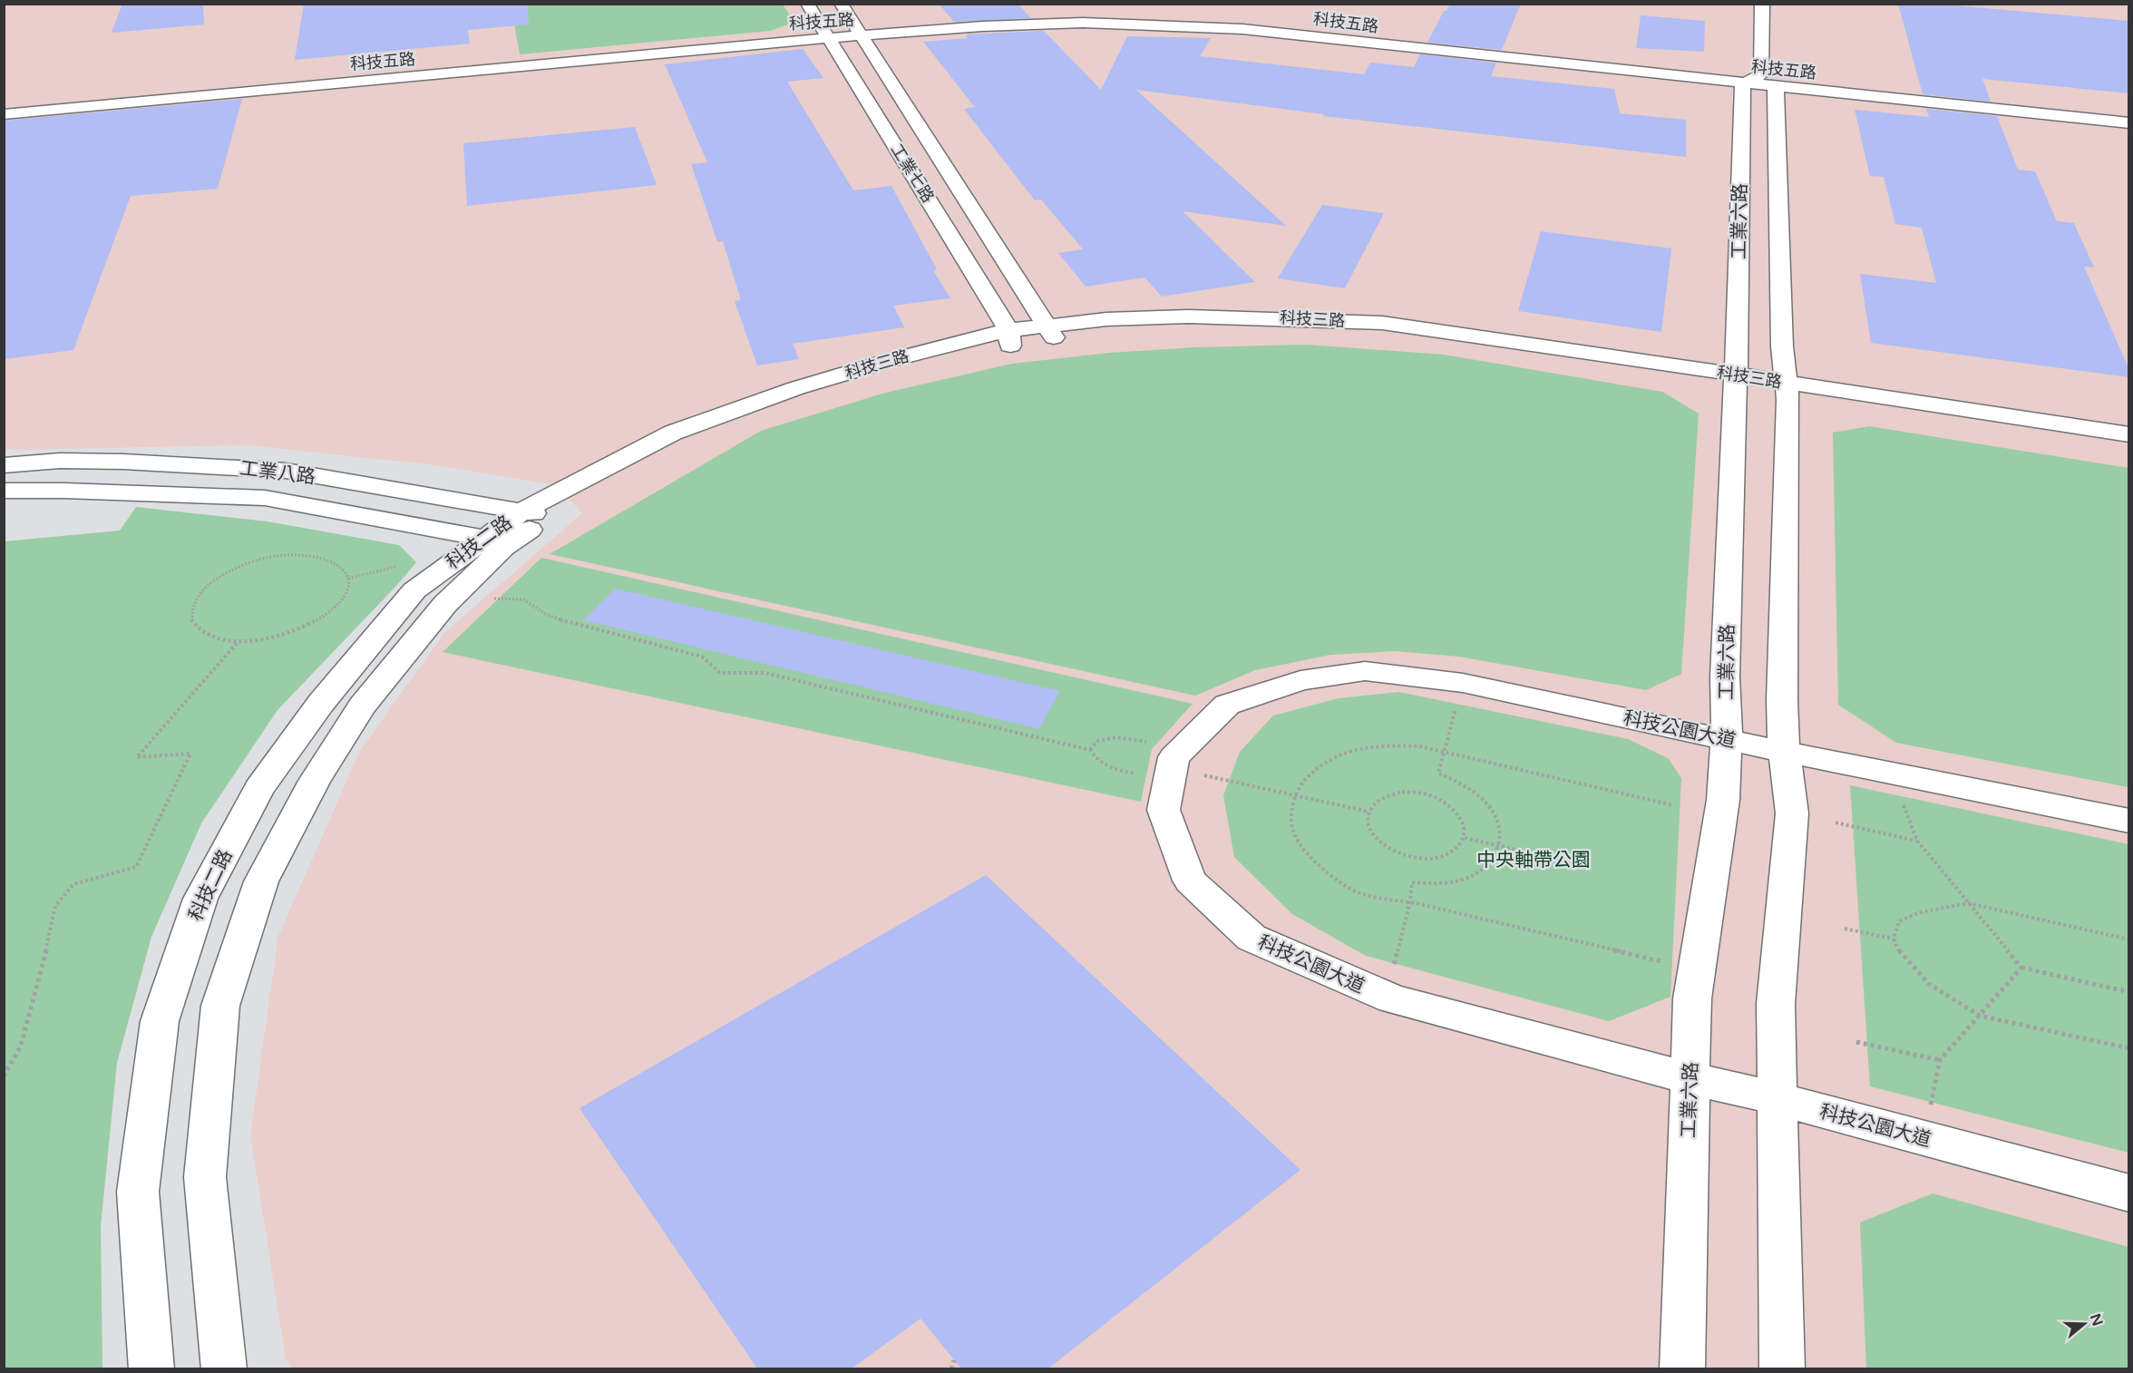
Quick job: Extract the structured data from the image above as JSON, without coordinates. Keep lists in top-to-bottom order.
{
  "streets": {
    "street": [
      "科技五路",
      "工業七路",
      "工業六路",
      "科技三路",
      "工業八路",
      "科技二路",
      "科技公園大道"
    ]
  },
  "crossings": [
    ["科技五路", "工業七路"],
    ["科技五路", "工業六路"],
    ["工業七路", "科技三路"],
    ["工業六路", "科技三路"],
    ["工業六路", "科技公園大道"],
    ["科技三路", "工業八路"],
    ["科技三路", "科技二路"],
    ["工業八路", "科技二路"]
  ],
  "parks": ["中央軸帶公園"],
  "north": "right"
}
